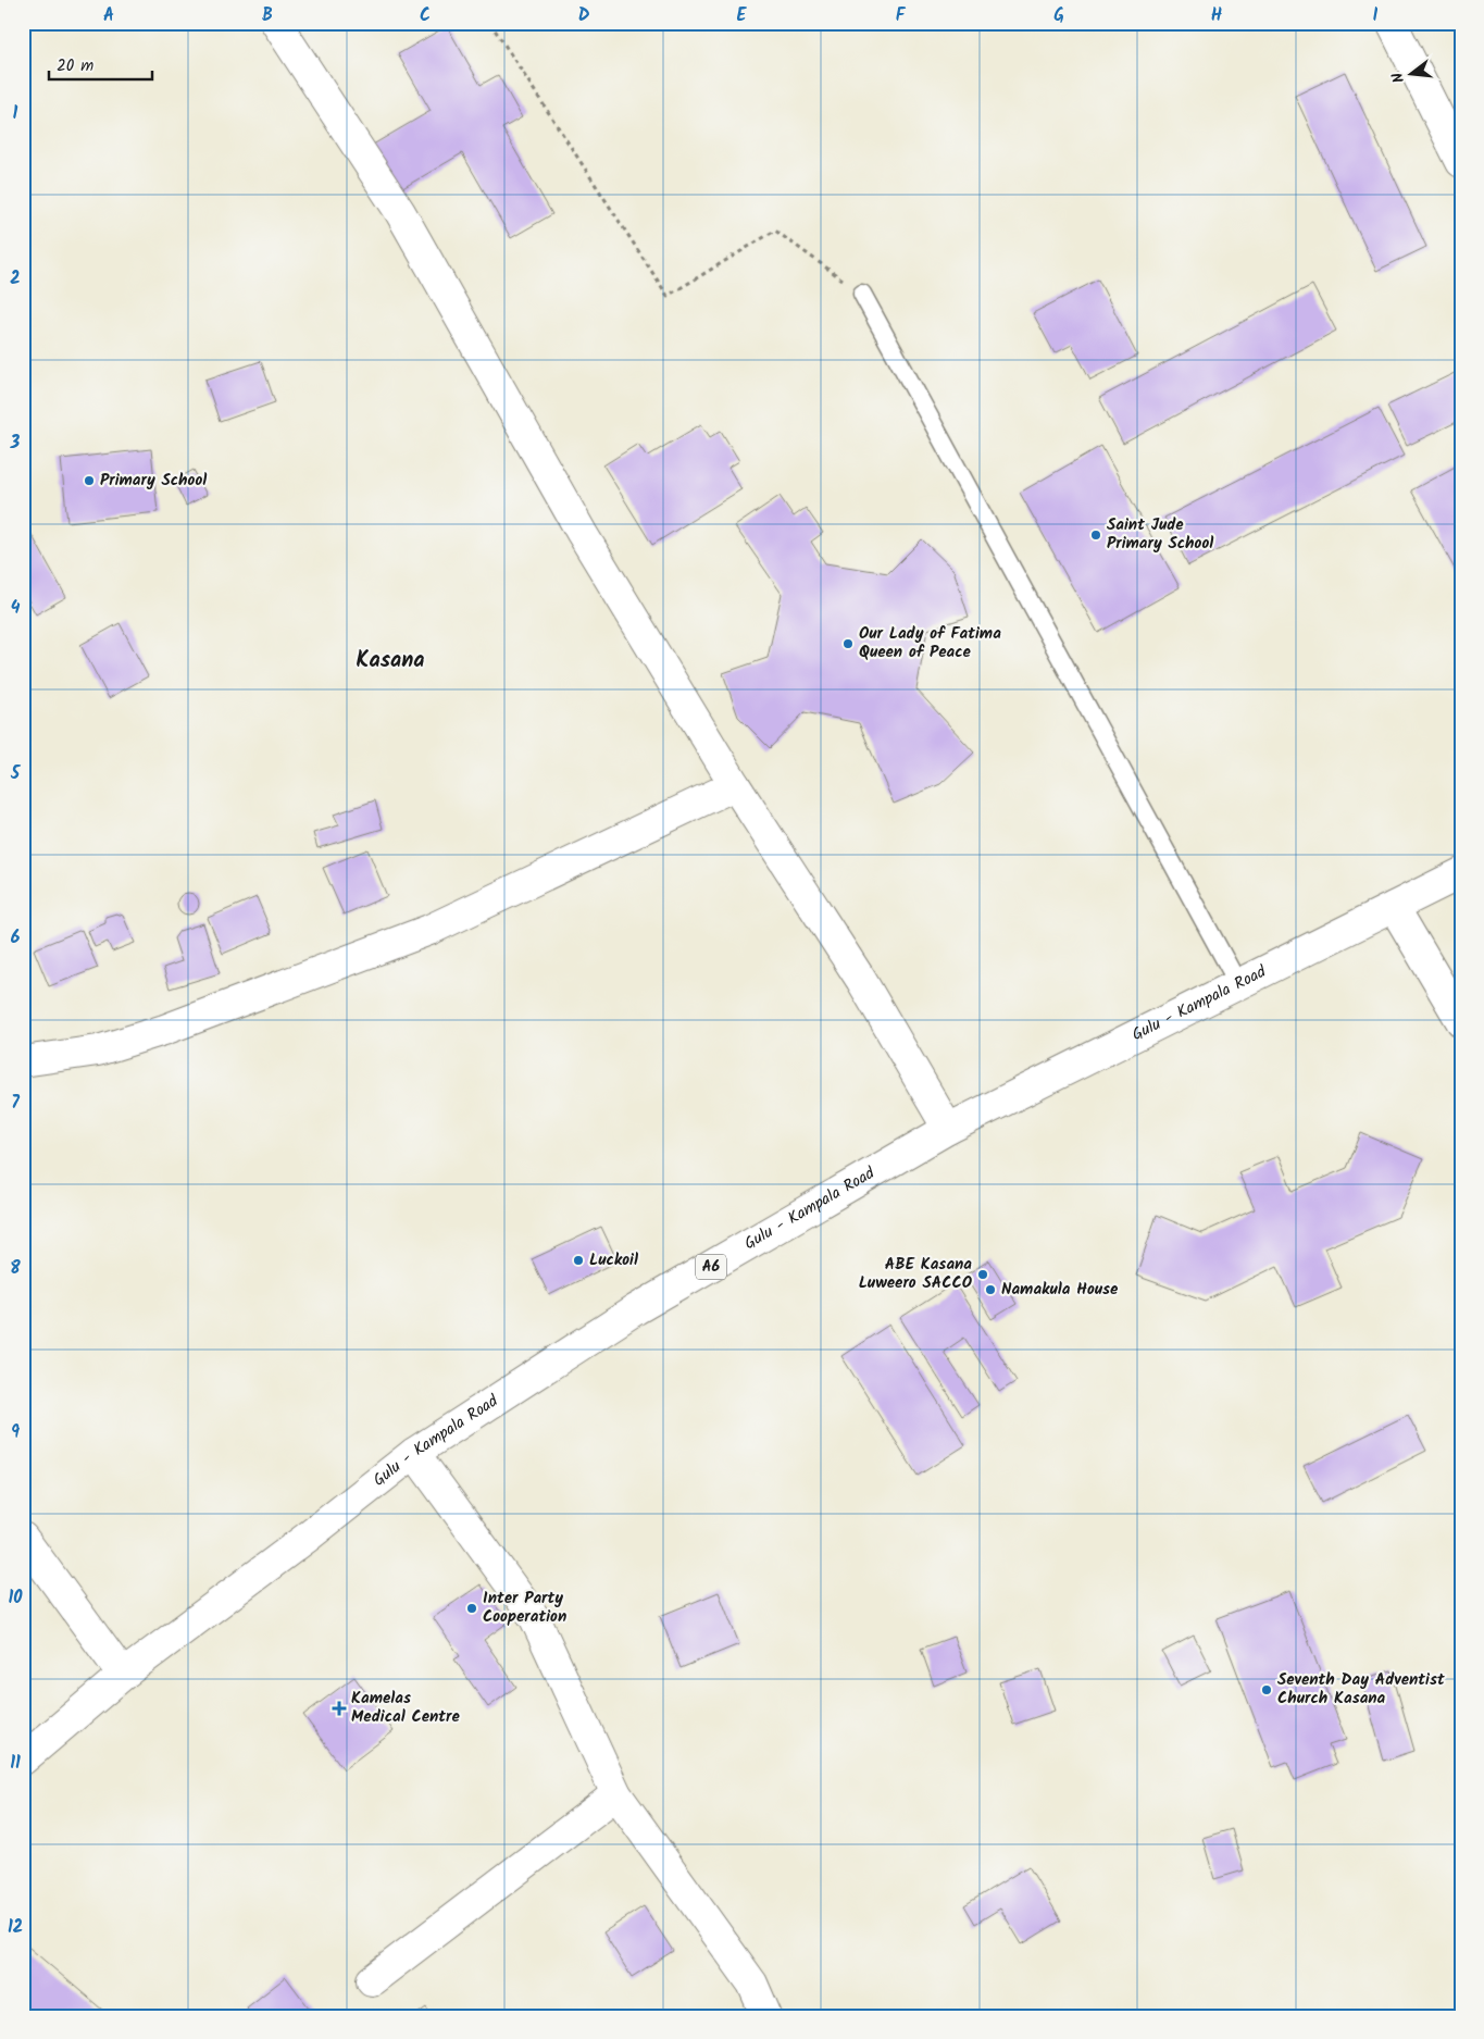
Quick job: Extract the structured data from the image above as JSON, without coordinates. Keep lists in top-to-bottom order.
{
  "streets": {
    "street": ["Gulu - Kampala Road", "A6"]
  },
  "districts": ["Kasana"],
  "places": {
    "other": [
      "Primary School",
      "Saint Jude Primary School",
      "Our Lady of Fatima Queen of Peace",
      "Luckoil",
      "ABE Kasana Luweero SACCO",
      "Namakula House",
      "Inter Party Cooperation",
      "Seventh Day Adventist Church Kasana"
    ],
    "health": ["Kamelas Medical Centre"]
  },
  "scale_bar": "20 m",
  "north": "left",
  "grid": {
    "columns": [
      "A",
      "B",
      "C",
      "D",
      "E",
      "F",
      "G",
      "H",
      "I"
    ],
    "rows": [
      "1",
      "2",
      "3",
      "4",
      "5",
      "6",
      "7",
      "8",
      "9",
      "10",
      "11",
      "12"
    ]
  }
}
